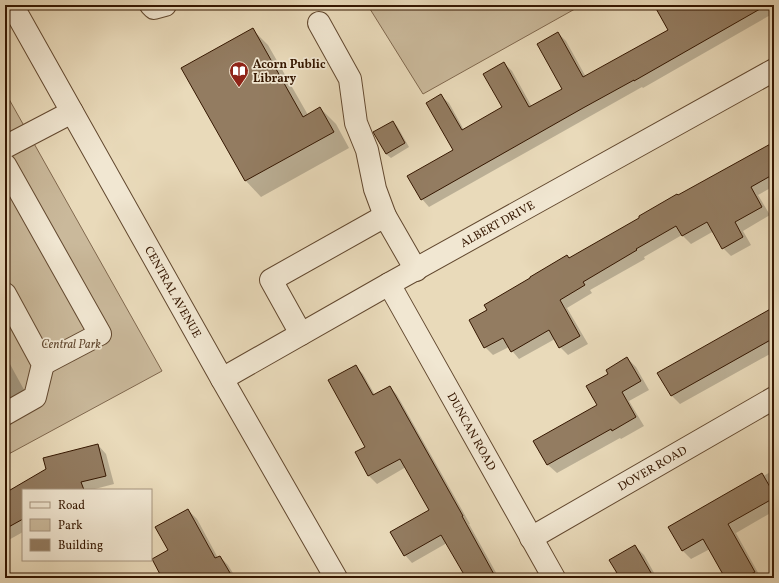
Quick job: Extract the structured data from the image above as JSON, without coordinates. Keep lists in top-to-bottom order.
{
  "streets": {
    "street": [
      "ALBERT DRIVE",
      "CENTRAL AVENUE",
      "DUNCAN ROAD",
      "DOVER ROAD"
    ]
  },
  "crossings": [
    ["ALBERT DRIVE", "CENTRAL AVENUE"],
    ["ALBERT DRIVE", "DUNCAN ROAD"],
    ["DUNCAN ROAD", "DOVER ROAD"]
  ],
  "parks": ["Central Park"],
  "places": {
    "library": ["Acorn Public Library"]
  },
  "legend": ["Road", "Park", "Building"]
}
